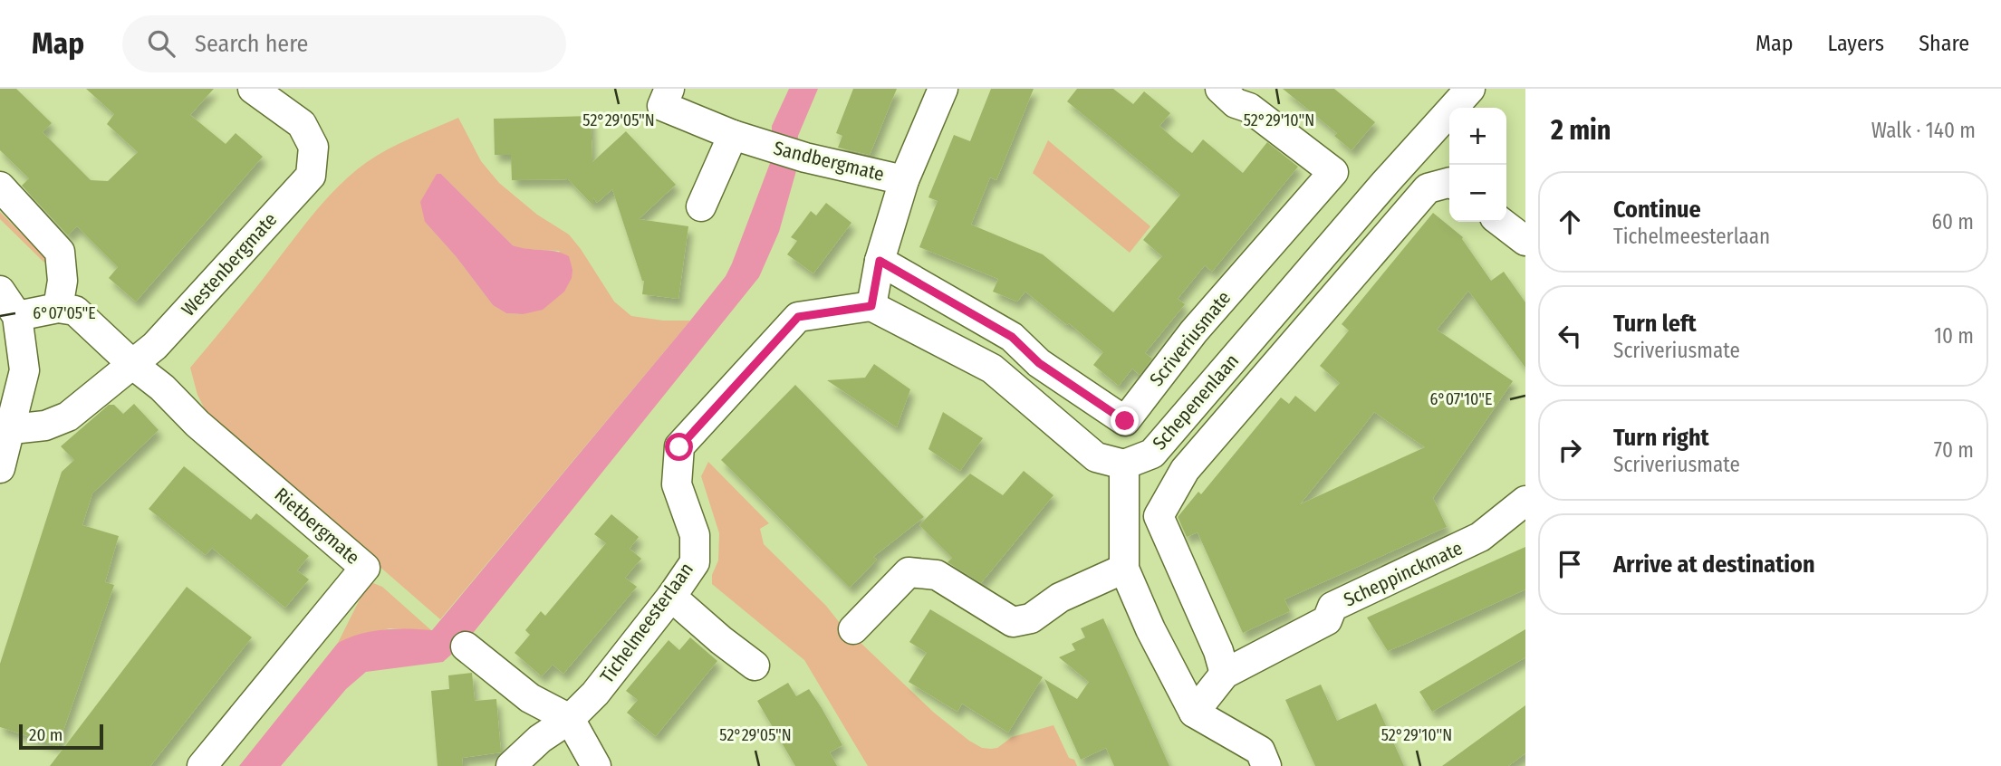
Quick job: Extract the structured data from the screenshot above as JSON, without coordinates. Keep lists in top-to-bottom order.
{
  "streets": {
    "street": [
      "Sandbergmate",
      "Westenbergmate",
      "Scriveriusmate",
      "Schepenenlaan",
      "Rietbergmate",
      "Scheppinckmate",
      "Tichelmeesterlaan"
    ]
  },
  "crossings": [
    ["Westenbergmate", "Rietbergmate"],
    ["Schepenenlaan", "Scheppinckmate"]
  ],
  "scale_bar": "20 m",
  "page": {
    "header": "Map",
    "search": "Search here",
    "nav": ["Map", "Layers", "Share"],
    "heading": ["2 min", "Walk · 140 m"],
    "map_buttons": ["+", "−"],
    "list": [
      ["Continue", "Tichelmeesterlaan", "60 m"],
      ["Turn left", "Scriveriusmate", "10 m"],
      ["Turn right", "Scriveriusmate", "70 m"],
      "Arrive at destination"
    ],
    "scale": "20 m"
  },
  "coordinates": [
    "52°29'05\"N",
    "52°29'10\"N",
    "6°07'05\"E",
    "6°07'10\"E"
  ]
}
